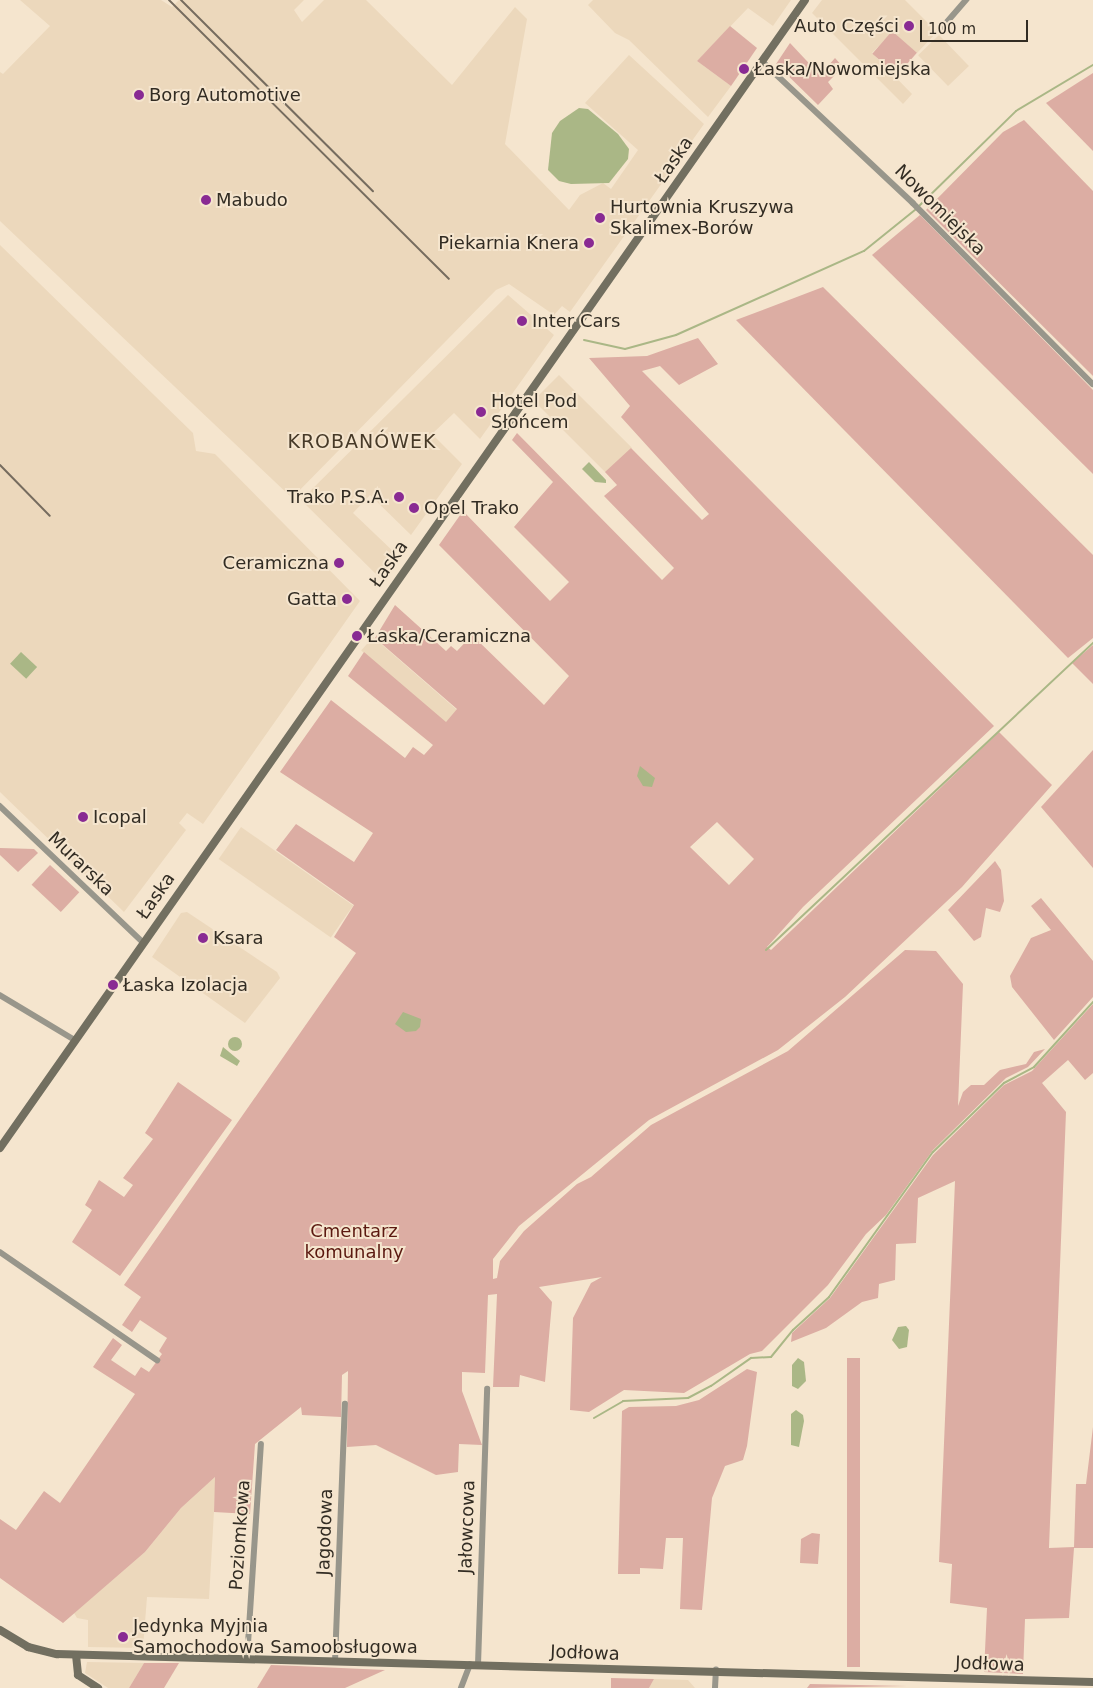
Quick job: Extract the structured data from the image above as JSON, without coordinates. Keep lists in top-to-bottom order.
{
  "streets": {
    "main road": ["Łaska", "Jodłowa"],
    "street": [
      "Nowomiejska",
      "Murarska",
      "Jałowcowa",
      "Jagodowa",
      "Poziomkowa"
    ]
  },
  "crossings": [
    ["Łaska", "Nowomiejska"],
    ["Łaska", "Murarska"],
    ["Jałowcowa", "Jodłowa"],
    ["Jagodowa", "Jodłowa"],
    ["Poziomkowa", "Jodłowa"]
  ],
  "districts": ["KROBANÓWEK"],
  "parks": ["Cmentarz komunalny"],
  "places": [
    "Auto Części",
    "Łaska/Nowomiejska",
    "Borg Automotive",
    "Mabudo",
    "Hurtownia Kruszywa Skalimex-Borów",
    "Piekarnia Knera",
    "Inter Cars",
    "Hotel Pod Słońcem",
    "Trako P.S.A.",
    "Opel Trako",
    "Ceramiczna",
    "Gatta",
    "Łaska/Ceramiczna",
    "Icopal",
    "Ksara",
    "Łaska Izolacja",
    "Jedynka Myjnia Samochodowa Samoobsługowa"
  ],
  "scale_bar": "100 m"
}
